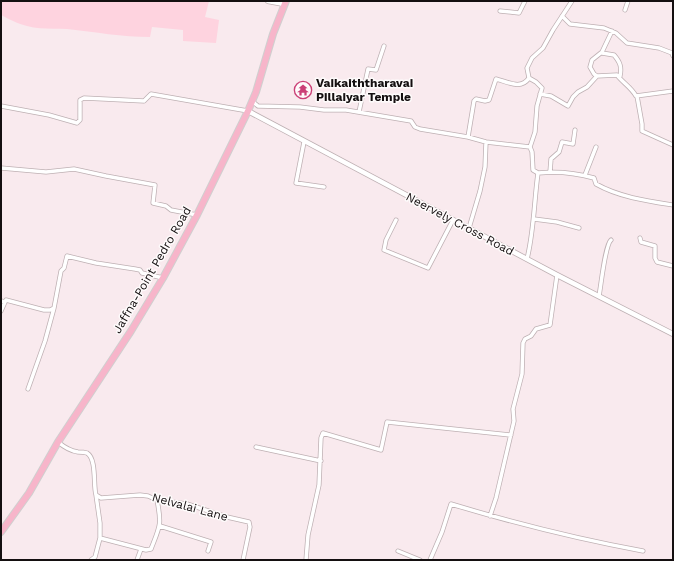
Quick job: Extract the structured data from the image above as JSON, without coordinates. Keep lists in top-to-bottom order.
{
  "streets": {
    "main road": ["Jaffna-Point Pedro Road"],
    "street": ["Neervely Cross Road", "Nelvalai Lane"]
  },
  "crossings": [
    ["Neervely Cross Road", "Jaffna-Point Pedro Road"]
  ],
  "places": {
    "temple": ["Vaikaiththaravai Pillaiyar Temple"]
  }
}
